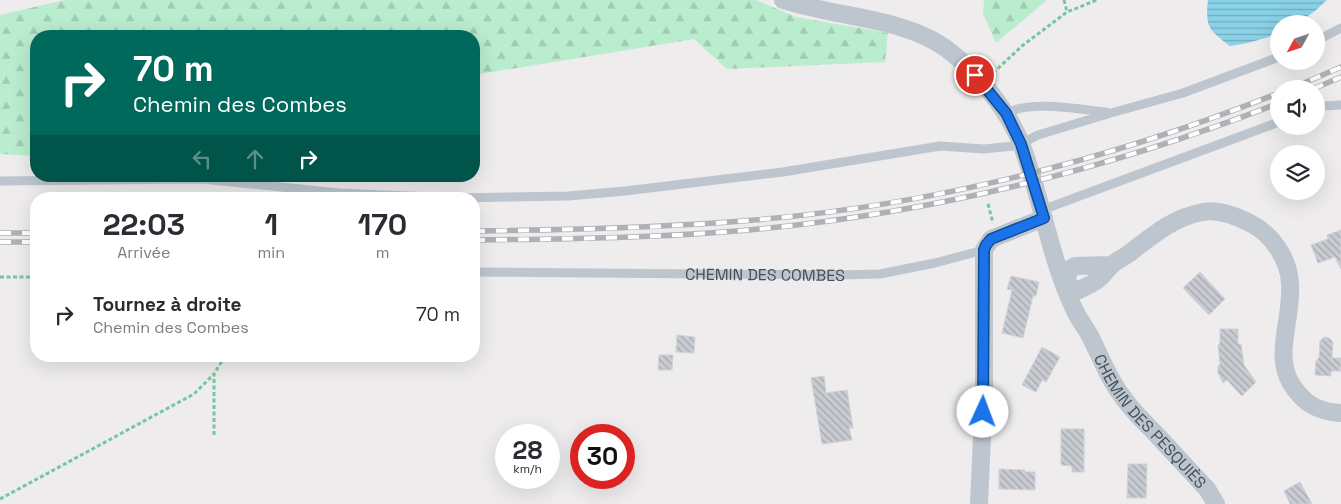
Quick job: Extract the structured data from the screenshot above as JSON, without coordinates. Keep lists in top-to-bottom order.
{
  "streets": {
    "street": ["CHEMIN DES COMBES", "CHEMIN DES PESQUIÈS"]
  },
  "crossings": [
    ["CHEMIN DES COMBES", "CHEMIN DES PESQUIÈS"]
  ],
  "north": "bottom left",
  "page": {
    "turn": ["70 m", "Chemin des Combes"],
    "eta": [
      "22:03",
      "Arrivée",
      "1",
      "min",
      "170",
      "m"
    ],
    "list": [
      {
        "name": "Tournez à droite",
        "note": "Chemin des Combes",
        "value": "70 m"
      }
    ],
    "speed": "28 km/h",
    "limit": "30"
  }
}
